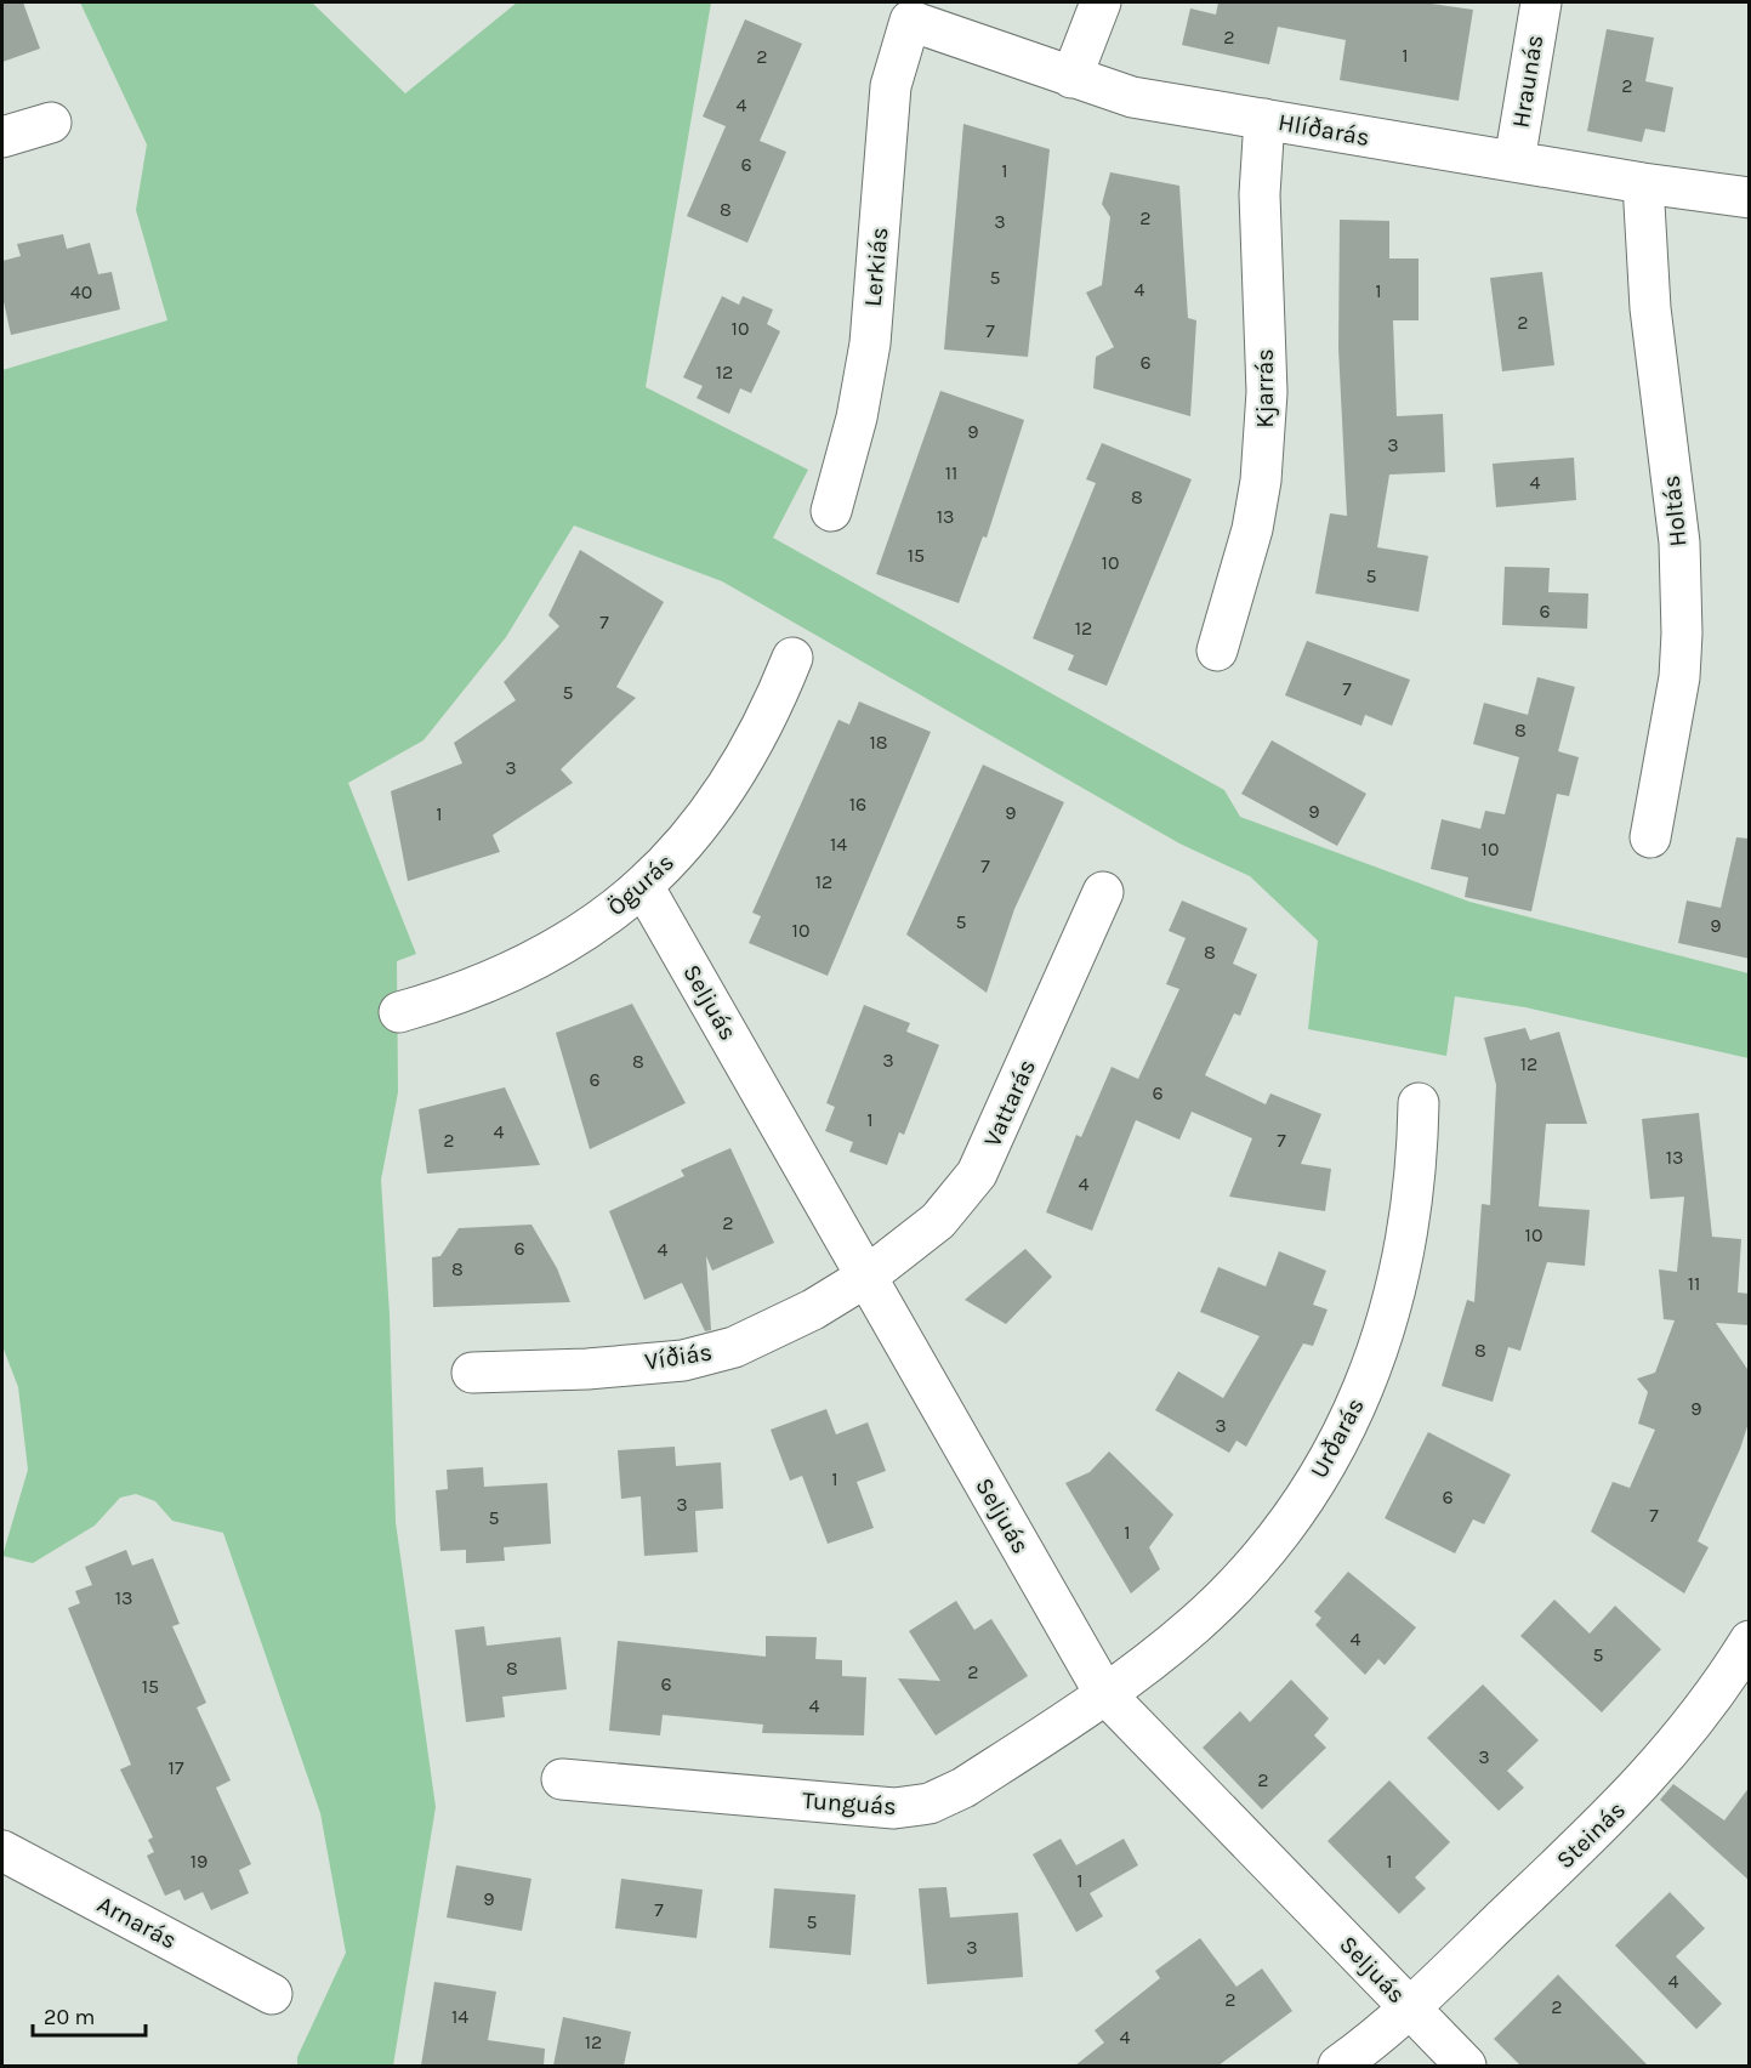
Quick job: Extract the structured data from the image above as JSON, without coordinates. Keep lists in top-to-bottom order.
{
  "streets": {
    "street": [
      "Hraunás",
      "Hlíðarás",
      "Lerkiás",
      "Kjarrás",
      "Holtás",
      "Ögurás",
      "Seljuás",
      "Vattarás",
      "Víðiás",
      "Urðarás",
      "Tunguás",
      "Steinás",
      "Arnarás"
    ]
  },
  "crossings": [
    ["Hraunás", "Hlíðarás"],
    ["Hlíðarás", "Lerkiás"],
    ["Hlíðarás", "Kjarrás"],
    ["Hlíðarás", "Holtás"],
    ["Ögurás", "Seljuás"],
    ["Seljuás", "Vattarás"],
    ["Seljuás", "Víðiás"],
    ["Seljuás", "Urðarás"],
    ["Seljuás", "Tunguás"],
    ["Seljuás", "Steinás"],
    ["Vattarás", "Víðiás"],
    ["Urðarás", "Tunguás"]
  ],
  "house_numbers": [
    "2",
    "1",
    "2",
    "2",
    "4",
    "6",
    "1",
    "8",
    "2",
    "3",
    "5",
    "4",
    "1",
    "40",
    "2",
    "10",
    "7",
    "6",
    "12",
    "9",
    "3",
    "11",
    "4",
    "8",
    "13",
    "15",
    "10",
    "5",
    "6",
    "7",
    "12",
    "7",
    "5",
    "8",
    "18",
    "3",
    "16",
    "9",
    "9",
    "1",
    "14",
    "10",
    "7",
    "12",
    "5",
    "9",
    "10",
    "8",
    "3",
    "8",
    "12",
    "6",
    "6",
    "1",
    "4",
    "2",
    "7",
    "13",
    "4",
    "2",
    "10",
    "6",
    "4",
    "8",
    "11",
    "8",
    "9",
    "3",
    "1",
    "6",
    "3",
    "7",
    "5",
    "1",
    "13",
    "4",
    "5",
    "8",
    "2",
    "6",
    "15",
    "4",
    "3",
    "17",
    "2",
    "19",
    "1",
    "1",
    "9",
    "7",
    "5",
    "3",
    "4",
    "2",
    "2",
    "14",
    "4",
    "12"
  ],
  "scale_bar": "20 m"
}
